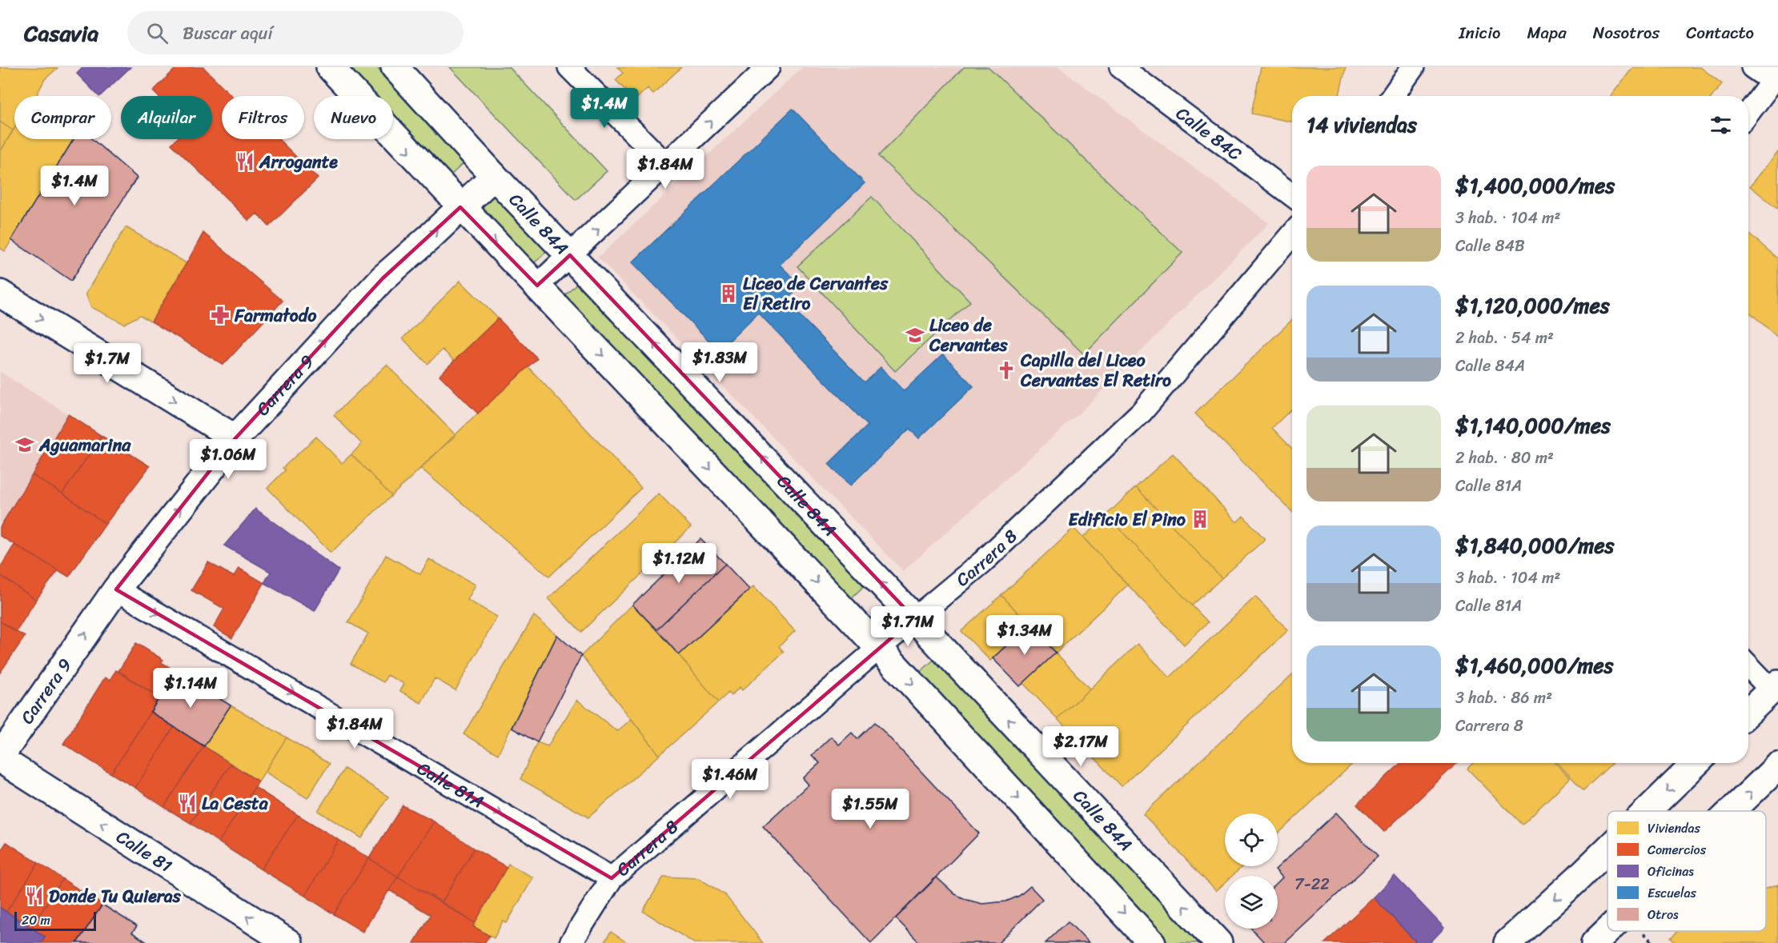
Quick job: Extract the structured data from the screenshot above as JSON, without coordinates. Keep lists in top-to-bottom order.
{
  "streets": {
    "street": [
      "Calle 84C",
      "Calle 84A",
      "Carrera 9",
      "Carrera 8",
      "Calle 81A",
      "Calle 81"
    ]
  },
  "crossings": [
    ["Calle 84A", "Carrera 9"],
    ["Calle 84A", "Carrera 8"],
    ["Carrera 9", "Calle 81A"],
    ["Carrera 9", "Calle 81"],
    ["Carrera 8", "Calle 81A"]
  ],
  "one_way": ["Carrera 9", "Calle 81A", "Calle 81"],
  "places": {
    "restaurant": ["Arrogante", "La Cesta", "Donde Tu Quieras"],
    "building": ["Liceo de Cervantes El Retiro", "Edificio El Pino"],
    "pharmacy": ["Farmatodo"],
    "school or university": ["Liceo de Cervantes", "Aguamarina"],
    "church": ["Capilla del Liceo Cervantes El Retiro"]
  },
  "house_numbers": ["7-22"],
  "legend": [
    "Viviendas",
    "Comercios",
    "Oficinas",
    "Escuelas",
    "Otros"
  ],
  "scale_bar": "20 m",
  "page": {
    "header": "Casavia",
    "search": "Buscar aquí",
    "nav": [
      "Inicio",
      "Mapa",
      "Nosotros",
      "Contacto"
    ],
    "price": [
      "$1.4M",
      "$1.84M",
      "$1.4M",
      "$1.83M",
      "$1.7M",
      "$1.06M",
      "$1.12M",
      "$1.71M",
      "$1.34M",
      "$1.14M",
      "$1.84M",
      "$2.17M",
      "$1.46M",
      "$1.55M"
    ],
    "chip": [
      "Comprar",
      "Alquilar",
      "Filtros",
      "Nuevo"
    ],
    "heading": "14 viviendas",
    "list": [
      {
        "name": "$1,400,000/mes",
        "note": "3 hab. · 104 m² · Calle 84B"
      },
      {
        "name": "$1,120,000/mes",
        "note": "2 hab. · 54 m² · Calle 84A"
      },
      {
        "name": "$1,140,000/mes",
        "note": "2 hab. · 80 m² · Calle 81A"
      },
      {
        "name": "$1,840,000/mes",
        "note": "3 hab. · 104 m² · Calle 81A"
      },
      {
        "name": "$1,460,000/mes",
        "note": "3 hab. · 86 m² · Carrera 8"
      }
    ],
    "scale": "20 m"
  }
}
